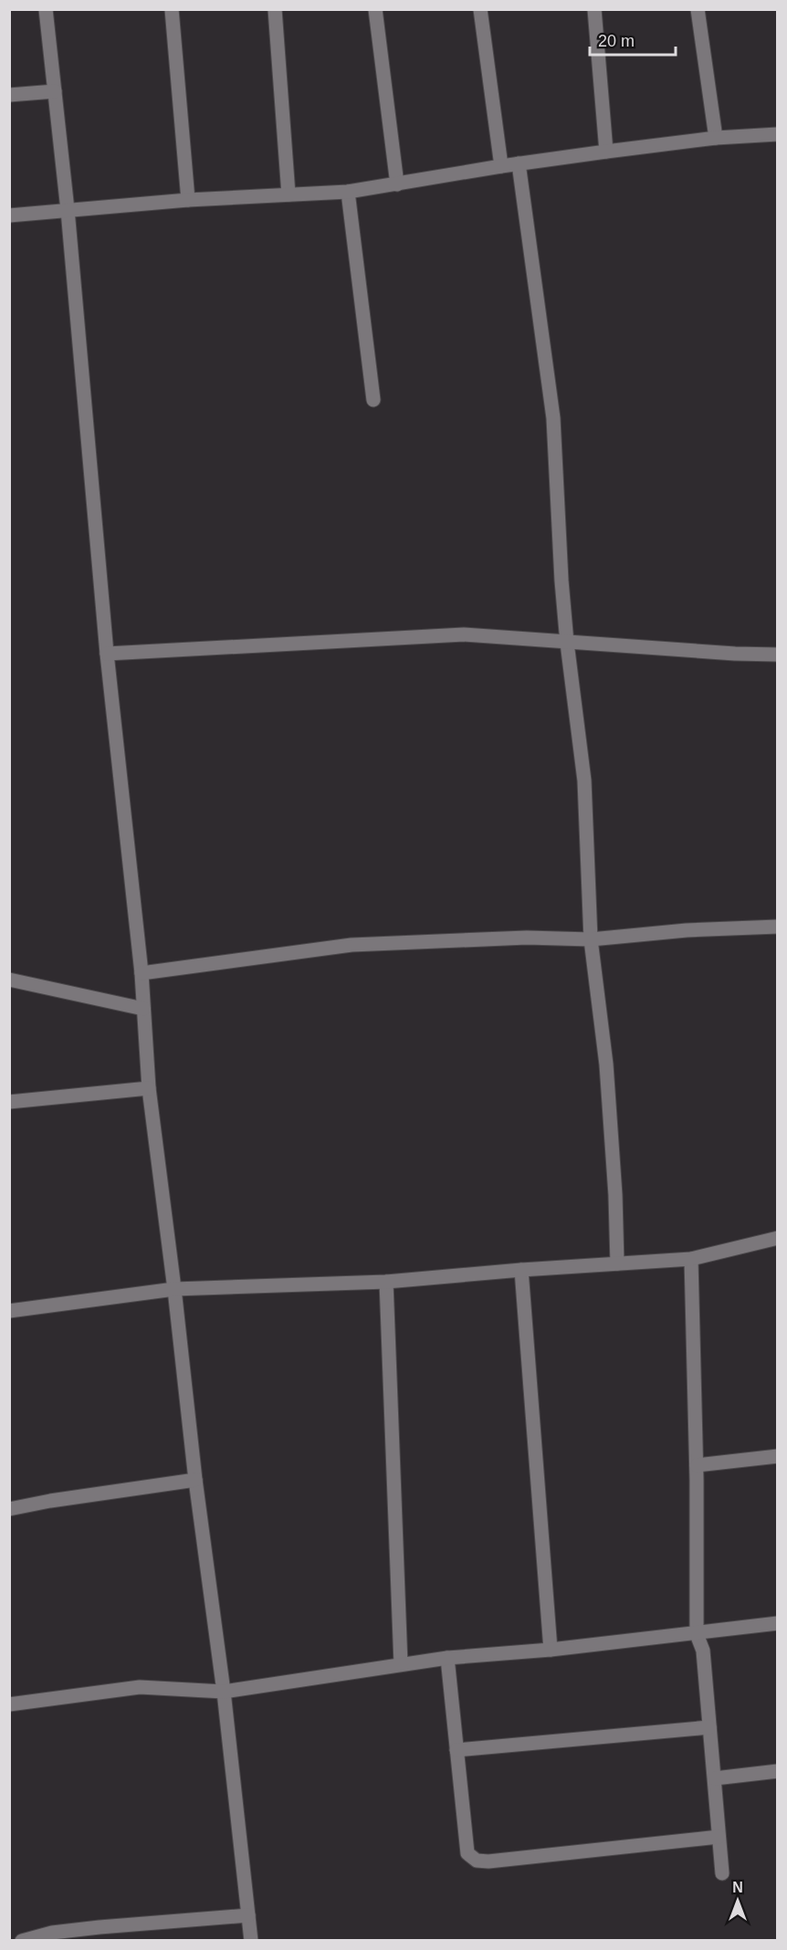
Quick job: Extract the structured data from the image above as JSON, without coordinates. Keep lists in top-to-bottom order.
{
  "scale_bar": "20 m",
  "north": "top"
}
